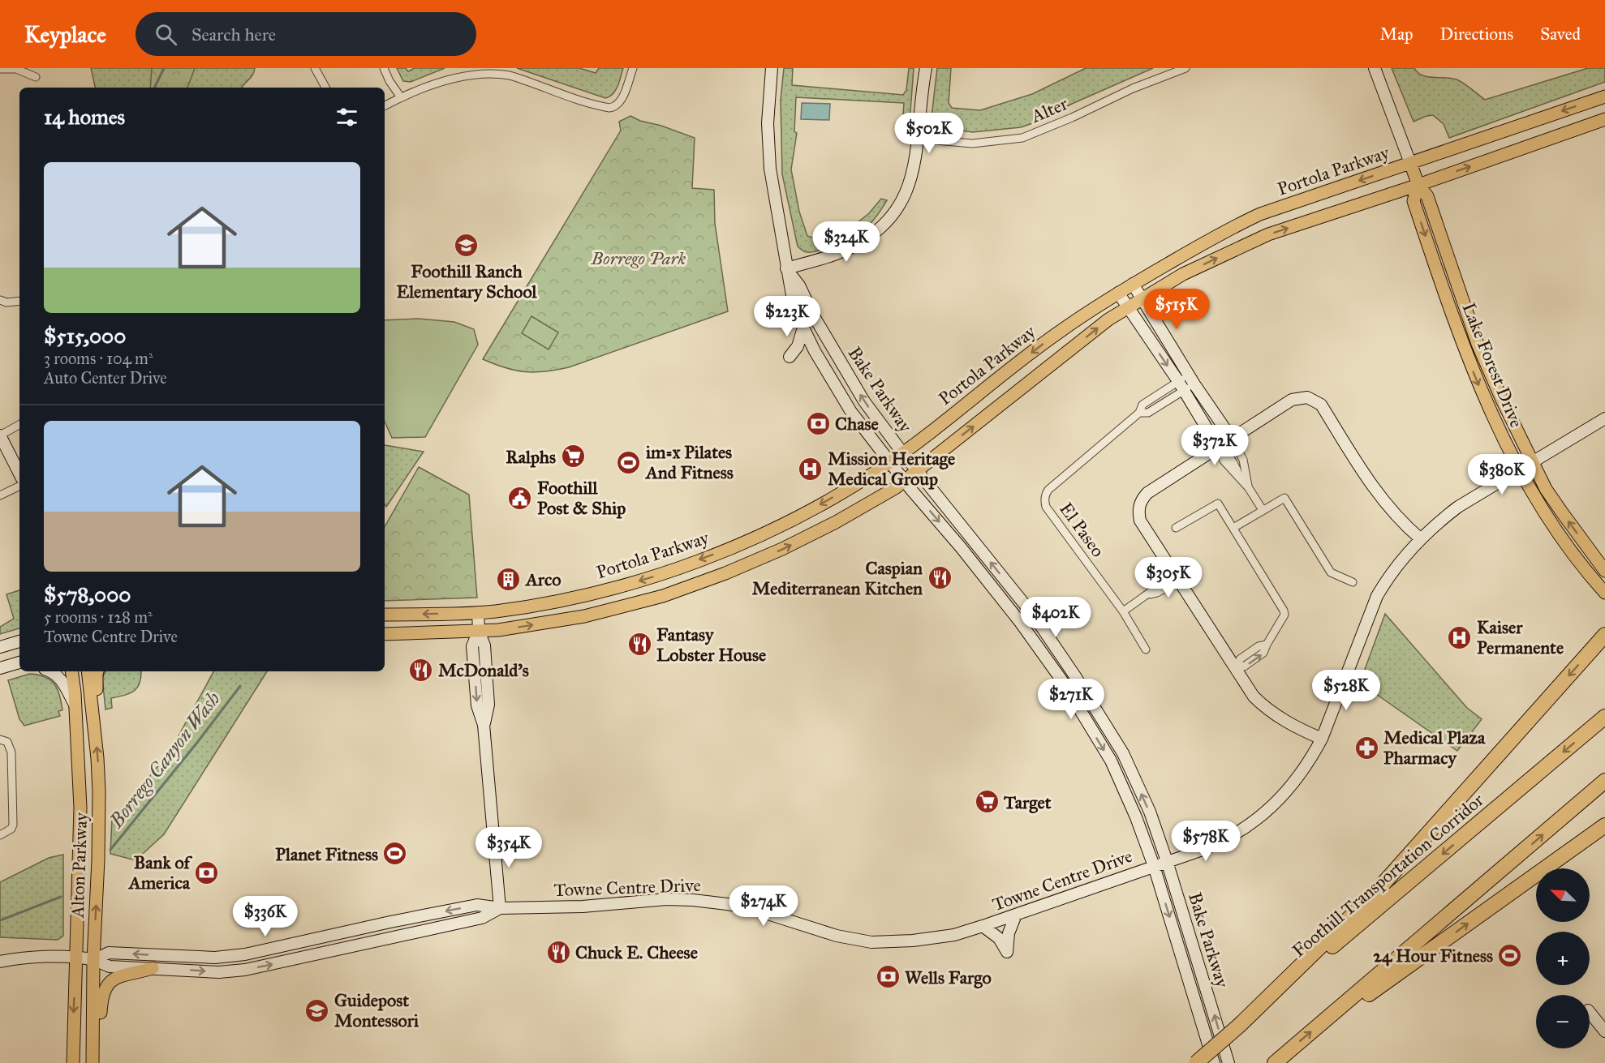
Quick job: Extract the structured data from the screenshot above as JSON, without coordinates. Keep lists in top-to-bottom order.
{
  "streets": {
    "highway": ["Foothill Transportation Corridor"],
    "main road": [
      "Portola Parkway",
      "Lake Forest Drive",
      "Bake Parkway",
      "Alton Parkway",
      "Towne Centre Drive"
    ],
    "street": ["Alter", "El Paseo"]
  },
  "crossings": [
    ["Portola Parkway", "Lake Forest Drive"],
    ["Portola Parkway", "Bake Parkway"],
    ["Lake Forest Drive", "Towne Centre Drive"],
    ["Bake Parkway", "Towne Centre Drive"],
    ["Alton Parkway", "Towne Centre Drive"]
  ],
  "water": ["Borrego Canyon Wash"],
  "parks": ["Borrego Park"],
  "places": {
    "school or university": ["Foothill Ranch Elementary School", "Guidepost Montessori"],
    "bank": ["Chase", "Bank of America", "Wells Fargo"],
    "supermarket": ["Ralphs", "Target"],
    "sports": ["im=x Pilates And Fitness", "Planet Fitness", "24 Hour Fitness"],
    "hospital": ["Mission Heritage Medical Group", "Kaiser Permanente"],
    "public building": ["Foothill Post & Ship"],
    "restaurant": [
      "Caspian Mediterranean Kitchen",
      "Fantasy Lobster House",
      "McDonald's",
      "Chuck E. Cheese"
    ],
    "building": ["Arco"],
    "pharmacy": ["Medical Plaza Pharmacy"]
  },
  "north": "top left",
  "page": {
    "header": "Keyplace",
    "search": "Search here",
    "nav": ["Map", "Directions", "Saved"],
    "heading": "14 homes",
    "price": [
      "$502K",
      "$324K",
      "$515K",
      "$223K",
      "$372K",
      "$380K",
      "$305K",
      "$402K",
      "$528K",
      "$271K",
      "$578K",
      "$354K",
      "$274K",
      "$336K"
    ],
    "list": [
      {
        "name": "$515,000",
        "note": "3 rooms · 104 m² · Auto Center Drive"
      },
      {
        "name": "$578,000",
        "note": "5 rooms · 128 m² · Towne Centre Drive"
      }
    ],
    "map_buttons": ["+", "−"]
  }
}
